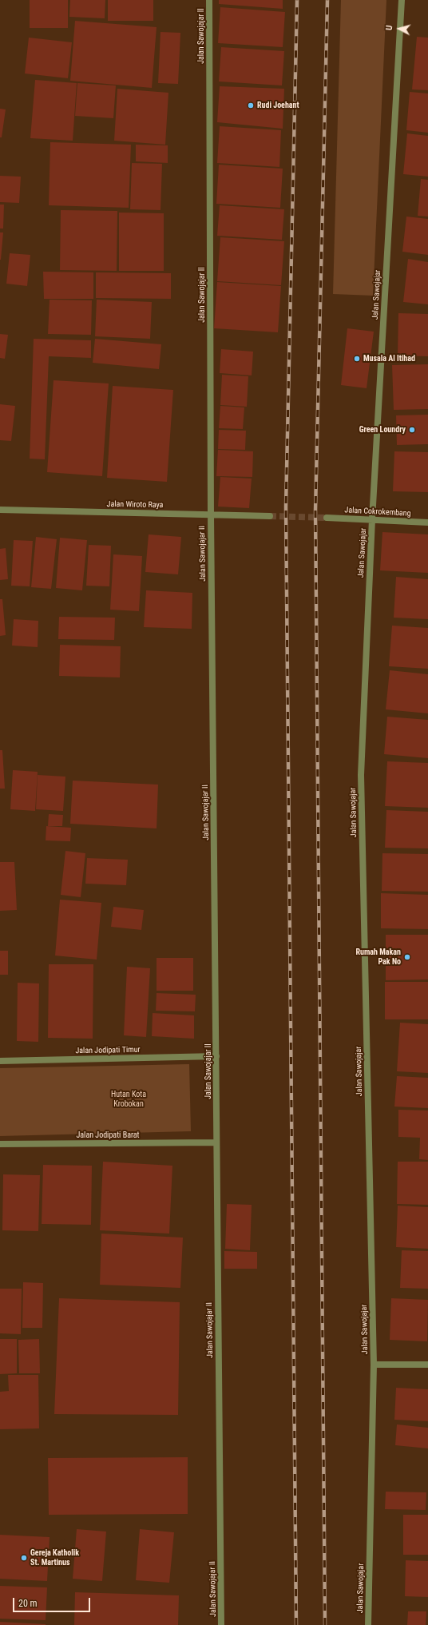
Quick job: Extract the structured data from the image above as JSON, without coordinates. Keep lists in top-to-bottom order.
{
  "streets": {
    "street": [
      "Jalan Sawojajar II",
      "Jalan Sawojajar",
      "Jalan Wiroto Raya",
      "Jalan Cokrokembang",
      "Jalan Jodipati Timur",
      "Jalan Jodipati Barat"
    ]
  },
  "crossings": [
    ["Jalan Sawojajar II", "Jalan Wiroto Raya"],
    ["Jalan Sawojajar II", "Jalan Jodipati Timur"],
    ["Jalan Sawojajar II", "Jalan Jodipati Barat"],
    ["Jalan Sawojajar", "Jalan Cokrokembang"]
  ],
  "parks": ["Hutan Kota Krobokan"],
  "places": [
    "Rudi Joehant",
    "Musala Al Itihad",
    "Green Loundry",
    "Rumah Makan Pak No",
    "Gereja Katholik St. Martinus"
  ],
  "scale_bar": "20 m",
  "north": "left"
}
